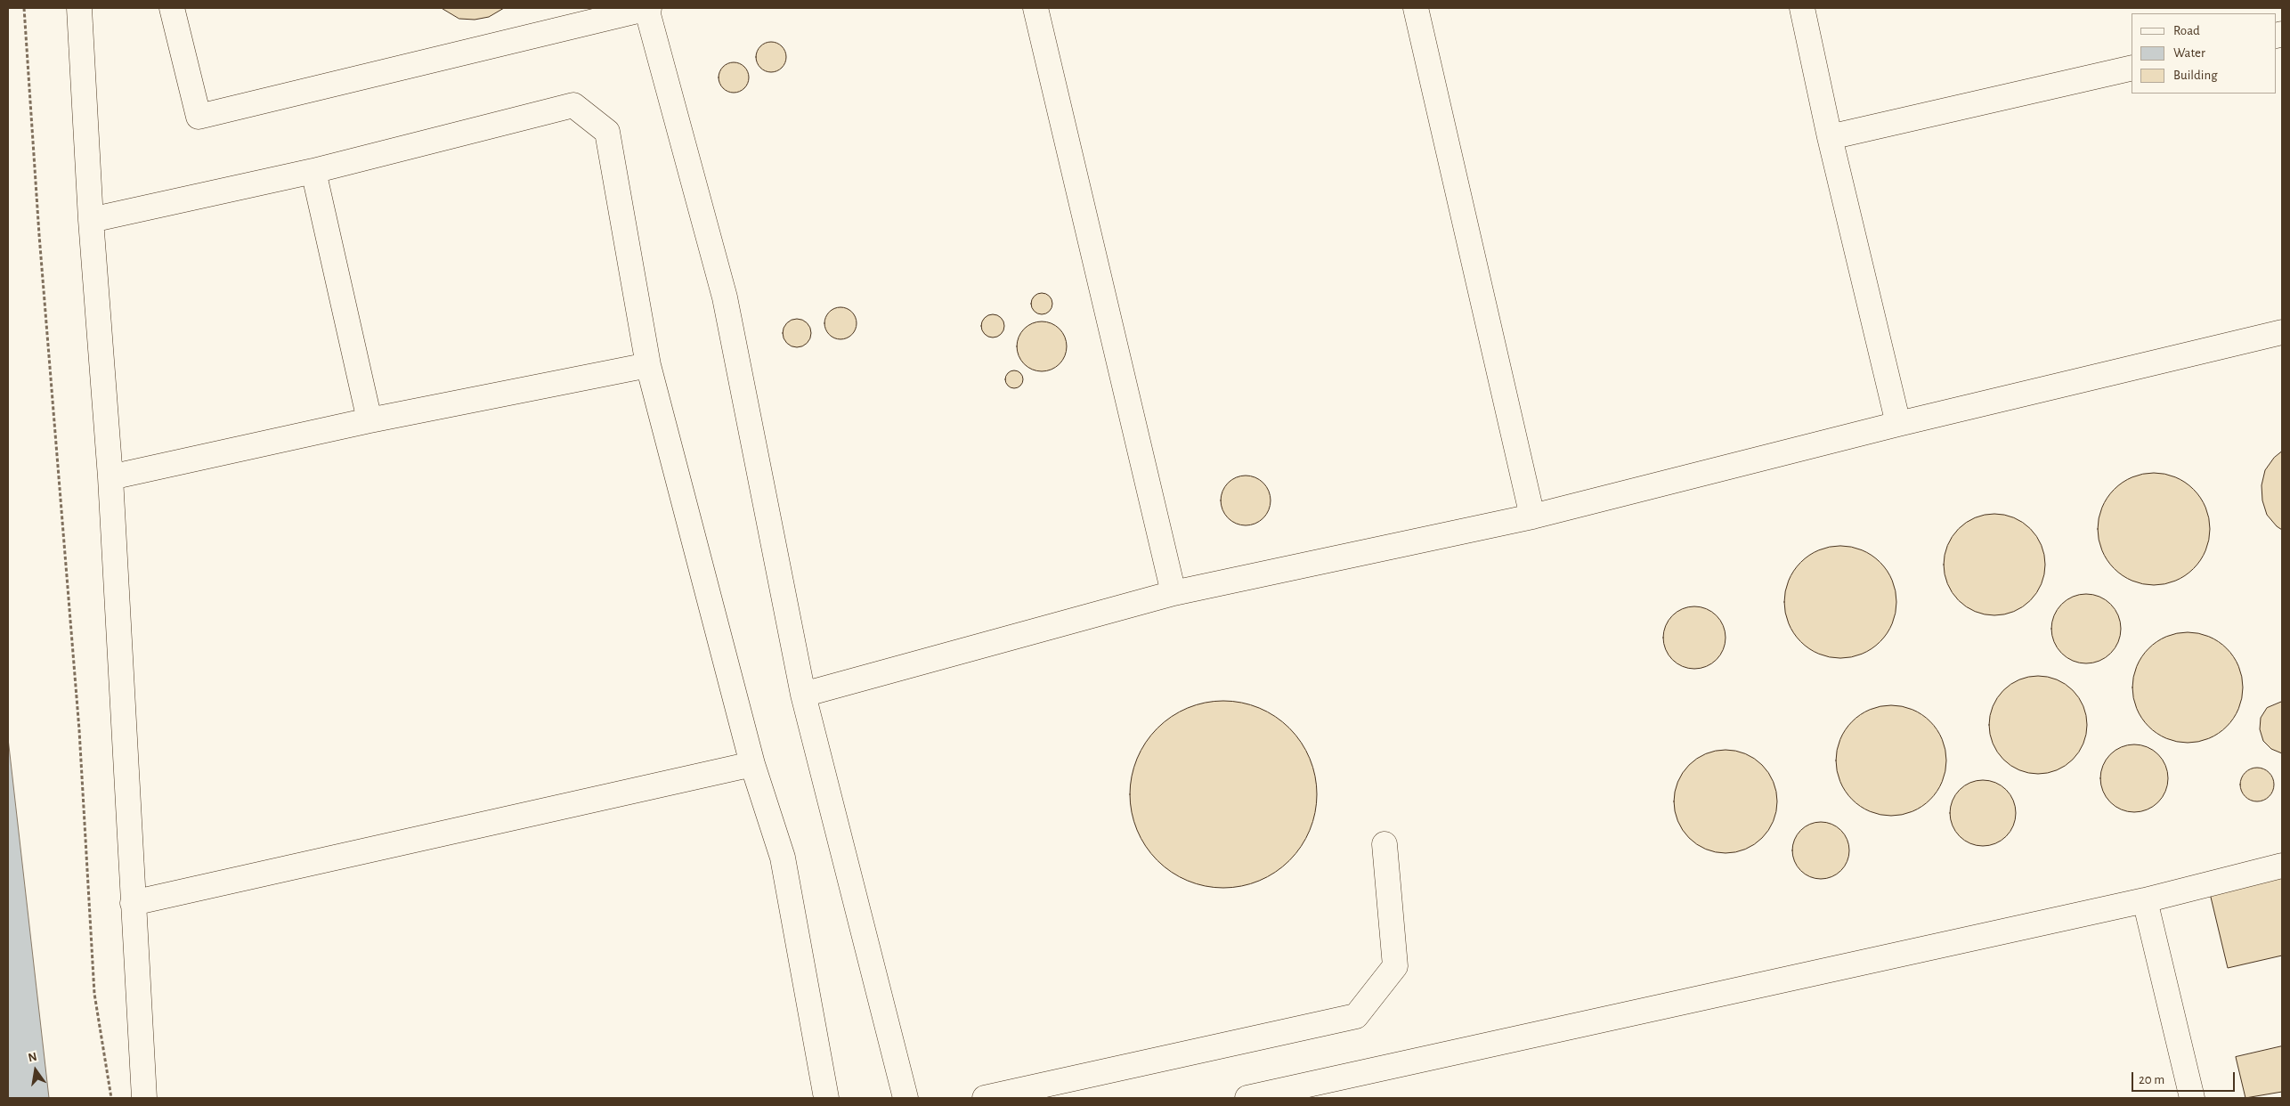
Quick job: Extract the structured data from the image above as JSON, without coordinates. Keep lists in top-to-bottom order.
{
  "legend": ["Road", "Water", "Building"],
  "scale_bar": "20 m",
  "north": "top"
}
